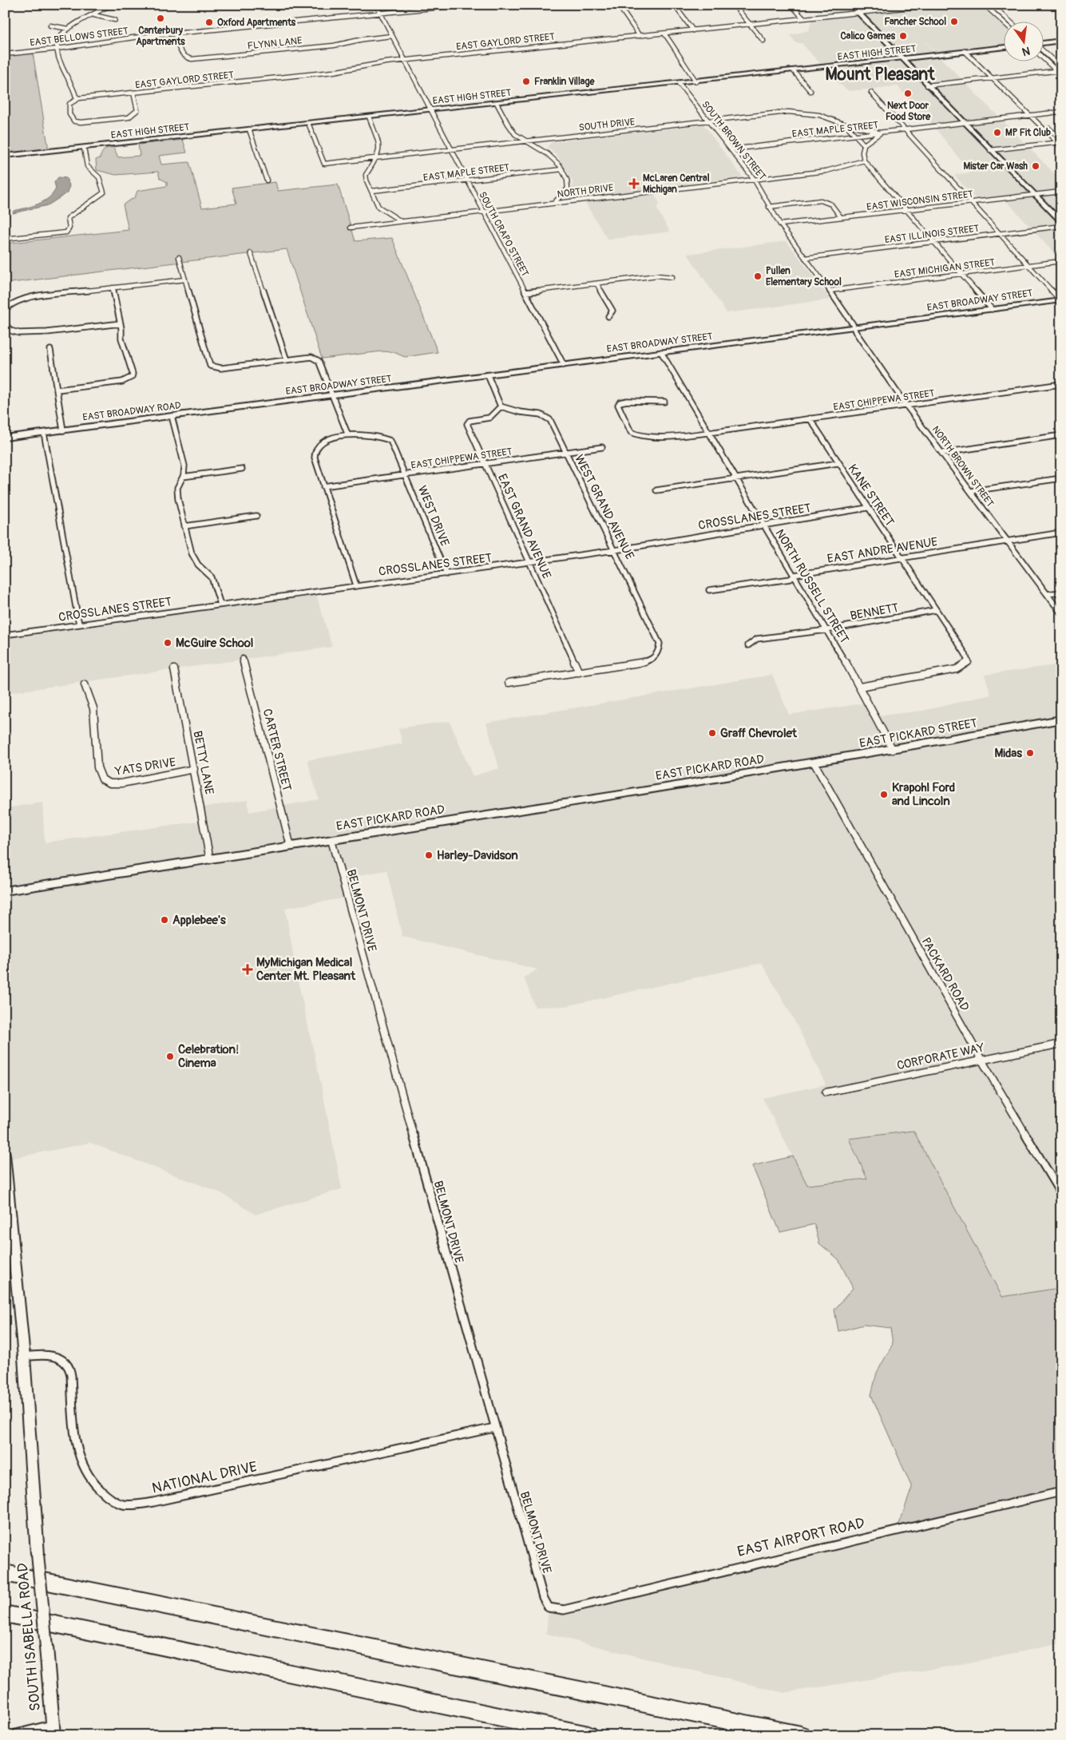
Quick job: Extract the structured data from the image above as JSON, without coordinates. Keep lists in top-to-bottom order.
{
  "streets": {
    "main road": ["EAST HIGH STREET", "EAST PICKARD STREET", "EAST PICKARD ROAD"],
    "street": [
      "EAST BELLOWS STREET",
      "EAST GAYLORD STREET",
      "FLYNN LANE",
      "SOUTH DRIVE",
      "EAST MAPLE STREET",
      "SOUTH BROWN STREET",
      "NORTH DRIVE",
      "EAST WISCONSIN STREET",
      "SOUTH CRAPO STREET",
      "EAST ILLINOIS STREET",
      "EAST MICHIGAN STREET",
      "EAST BROADWAY STREET",
      "EAST CHIPPEWA STREET",
      "EAST BROADWAY ROAD",
      "NORTH BROWN STREET",
      "KANE STREET",
      "WEST GRAND AVENUE",
      "WEST DRIVE",
      "CROSSLANES STREET",
      "EAST GRAND AVENUE",
      "EAST ANDRE AVENUE",
      "NORTH RUSSELL STREET",
      "BENNETT",
      "CARTER STREET",
      "BETTY LANE",
      "YATS DRIVE",
      "BELMONT DRIVE",
      "PACKARD ROAD",
      "CORPORATE WAY",
      "NATIONAL DRIVE",
      "EAST AIRPORT ROAD",
      "SOUTH ISABELLA ROAD"
    ]
  },
  "crossings": [
    ["EAST BELLOWS STREET", "FLYNN LANE"],
    ["EAST BELLOWS STREET", "SOUTH CRAPO STREET"],
    ["EAST GAYLORD STREET", "SOUTH CRAPO STREET"],
    ["FLYNN LANE", "SOUTH CRAPO STREET"],
    ["EAST HIGH STREET", "SOUTH DRIVE"],
    ["EAST HIGH STREET", "SOUTH BROWN STREET"],
    ["EAST HIGH STREET", "SOUTH CRAPO STREET"],
    ["SOUTH DRIVE", "EAST MAPLE STREET"],
    ["SOUTH DRIVE", "SOUTH BROWN STREET"],
    ["SOUTH DRIVE", "SOUTH CRAPO STREET"],
    ["EAST MAPLE STREET", "SOUTH BROWN STREET"],
    ["EAST MAPLE STREET", "SOUTH CRAPO STREET"],
    ["SOUTH BROWN STREET", "NORTH DRIVE"],
    ["SOUTH BROWN STREET", "EAST WISCONSIN STREET"],
    ["SOUTH BROWN STREET", "EAST ILLINOIS STREET"],
    ["SOUTH BROWN STREET", "EAST MICHIGAN STREET"],
    ["SOUTH BROWN STREET", "EAST BROADWAY STREET"],
    ["SOUTH BROWN STREET", "NORTH BROWN STREET"],
    ["NORTH DRIVE", "SOUTH CRAPO STREET"],
    ["SOUTH CRAPO STREET", "EAST BROADWAY STREET"],
    ["EAST BROADWAY STREET", "EAST BROADWAY ROAD"],
    ["EAST BROADWAY STREET", "NORTH BROWN STREET"],
    ["EAST BROADWAY STREET", "NORTH RUSSELL STREET"],
    ["EAST CHIPPEWA STREET", "NORTH BROWN STREET"],
    ["EAST CHIPPEWA STREET", "KANE STREET"],
    ["EAST CHIPPEWA STREET", "WEST GRAND AVENUE"],
    ["EAST CHIPPEWA STREET", "WEST DRIVE"],
    ["EAST CHIPPEWA STREET", "EAST GRAND AVENUE"],
    ["EAST CHIPPEWA STREET", "NORTH RUSSELL STREET"],
    ["NORTH BROWN STREET", "EAST ANDRE AVENUE"],
    ["KANE STREET", "CROSSLANES STREET"],
    ["KANE STREET", "EAST ANDRE AVENUE"],
    ["KANE STREET", "NORTH RUSSELL STREET"],
    ["KANE STREET", "BENNETT"],
    ["WEST GRAND AVENUE", "CROSSLANES STREET"],
    ["WEST GRAND AVENUE", "EAST GRAND AVENUE"],
    ["WEST DRIVE", "CROSSLANES STREET"],
    ["CROSSLANES STREET", "EAST GRAND AVENUE"],
    ["CROSSLANES STREET", "NORTH RUSSELL STREET"],
    ["EAST ANDRE AVENUE", "NORTH RUSSELL STREET"],
    ["NORTH RUSSELL STREET", "BENNETT"],
    ["NORTH RUSSELL STREET", "EAST PICKARD STREET"],
    ["EAST PICKARD STREET", "EAST PICKARD ROAD"],
    ["EAST PICKARD STREET", "PACKARD ROAD"],
    ["CARTER STREET", "EAST PICKARD ROAD"],
    ["BETTY LANE", "YATS DRIVE"],
    ["BETTY LANE", "EAST PICKARD ROAD"],
    ["EAST PICKARD ROAD", "BELMONT DRIVE"],
    ["BELMONT DRIVE", "NATIONAL DRIVE"],
    ["BELMONT DRIVE", "EAST AIRPORT ROAD"],
    ["PACKARD ROAD", "CORPORATE WAY"],
    ["NATIONAL DRIVE", "SOUTH ISABELLA ROAD"]
  ],
  "districts": ["Mount Pleasant"],
  "places": {
    "other": [
      "Canterbury Apartments",
      "Fancher School",
      "Oxford Apartments",
      "Calico Games",
      "Franklin Village",
      "Next Door Food Store",
      "MP Fit Club",
      "Mister Car Wash",
      "Pullen Elementary School",
      "McGuire School",
      "Graff Chevrolet",
      "Midas",
      "Krapohl Ford and Lincoln",
      "Harley-Davidson",
      "Applebee's",
      "Celebration! Cinema"
    ],
    "health": ["McLaren Central Michigan", "MyMichigan Medical Center Mt. Pleasant"]
  },
  "north": "bottom"
}
